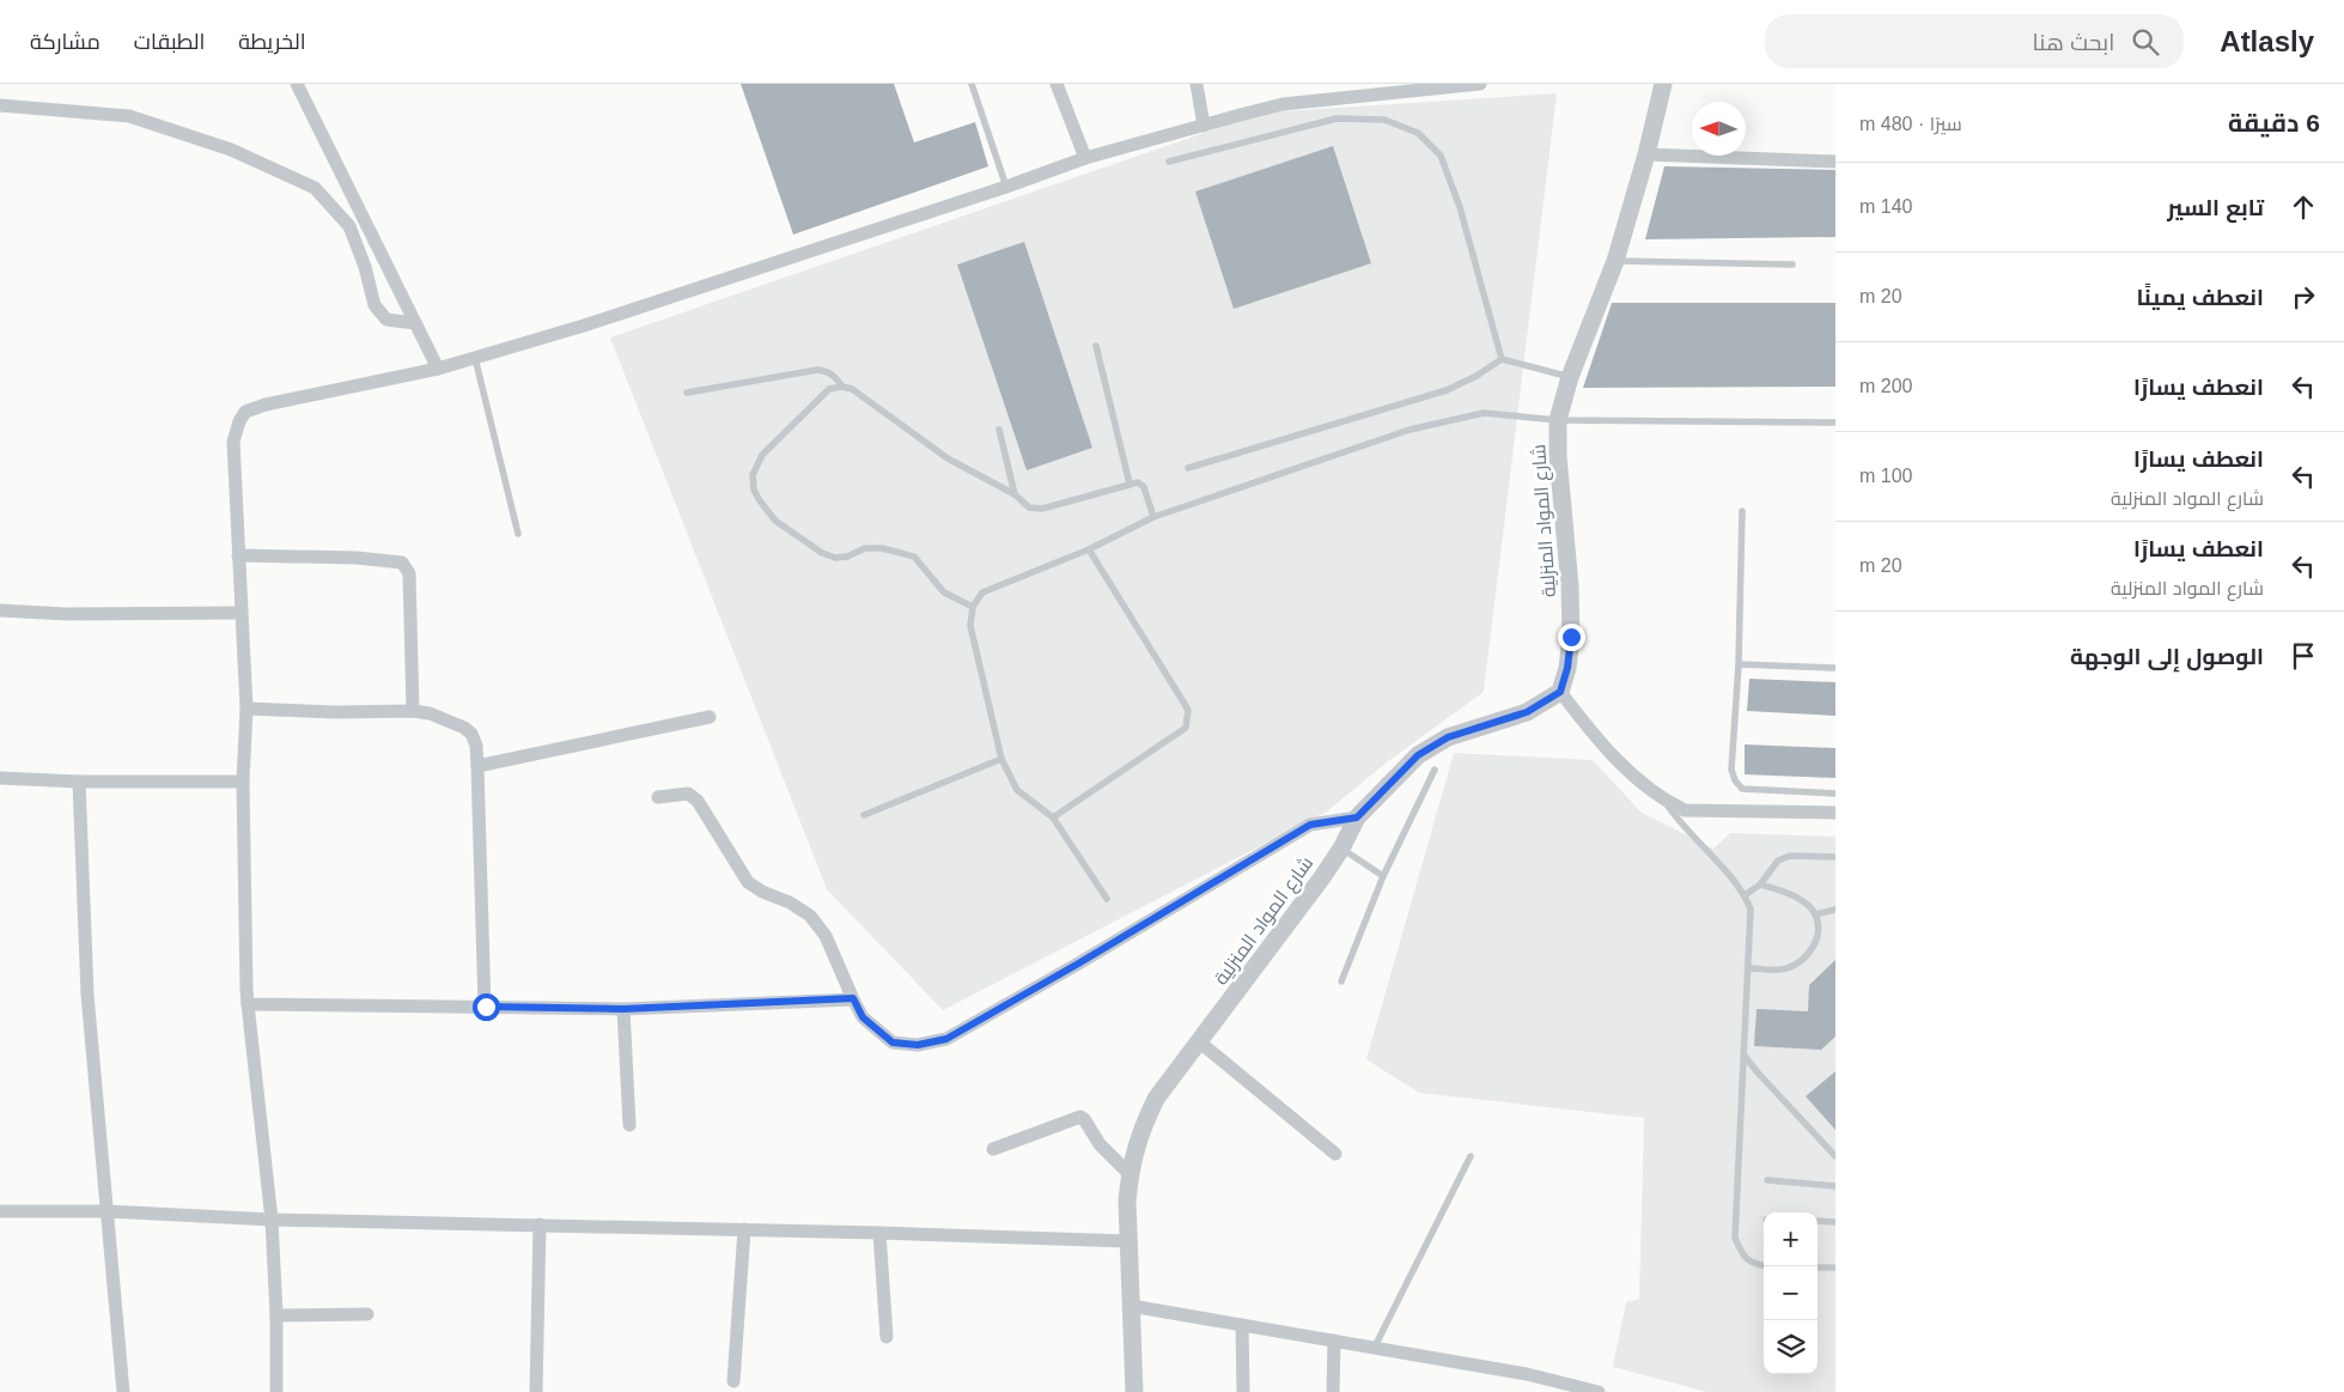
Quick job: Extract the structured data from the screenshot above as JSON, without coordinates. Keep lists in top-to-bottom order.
{
  "streets": {
    "street": ["شارع المواد المنزلية"]
  },
  "north": "left",
  "page": {
    "header": "Atlasly",
    "search": "ابحث هنا",
    "nav": ["الخريطة", "الطبقات", "مشاركة"],
    "heading": ["6 دقيقة", "سيرًا · 480 m"],
    "list": [
      ["تابع السير", "140 m"],
      ["انعطف يمينًا", "20 m"],
      ["انعطف يسارًا", "200 m"],
      ["انعطف يسارًا", "شارع المواد المنزلية", "100 m"],
      ["انعطف يسارًا", "شارع المواد المنزلية", "20 m"],
      "الوصول إلى الوجهة"
    ],
    "map_buttons": ["+", "−"]
  }
}
